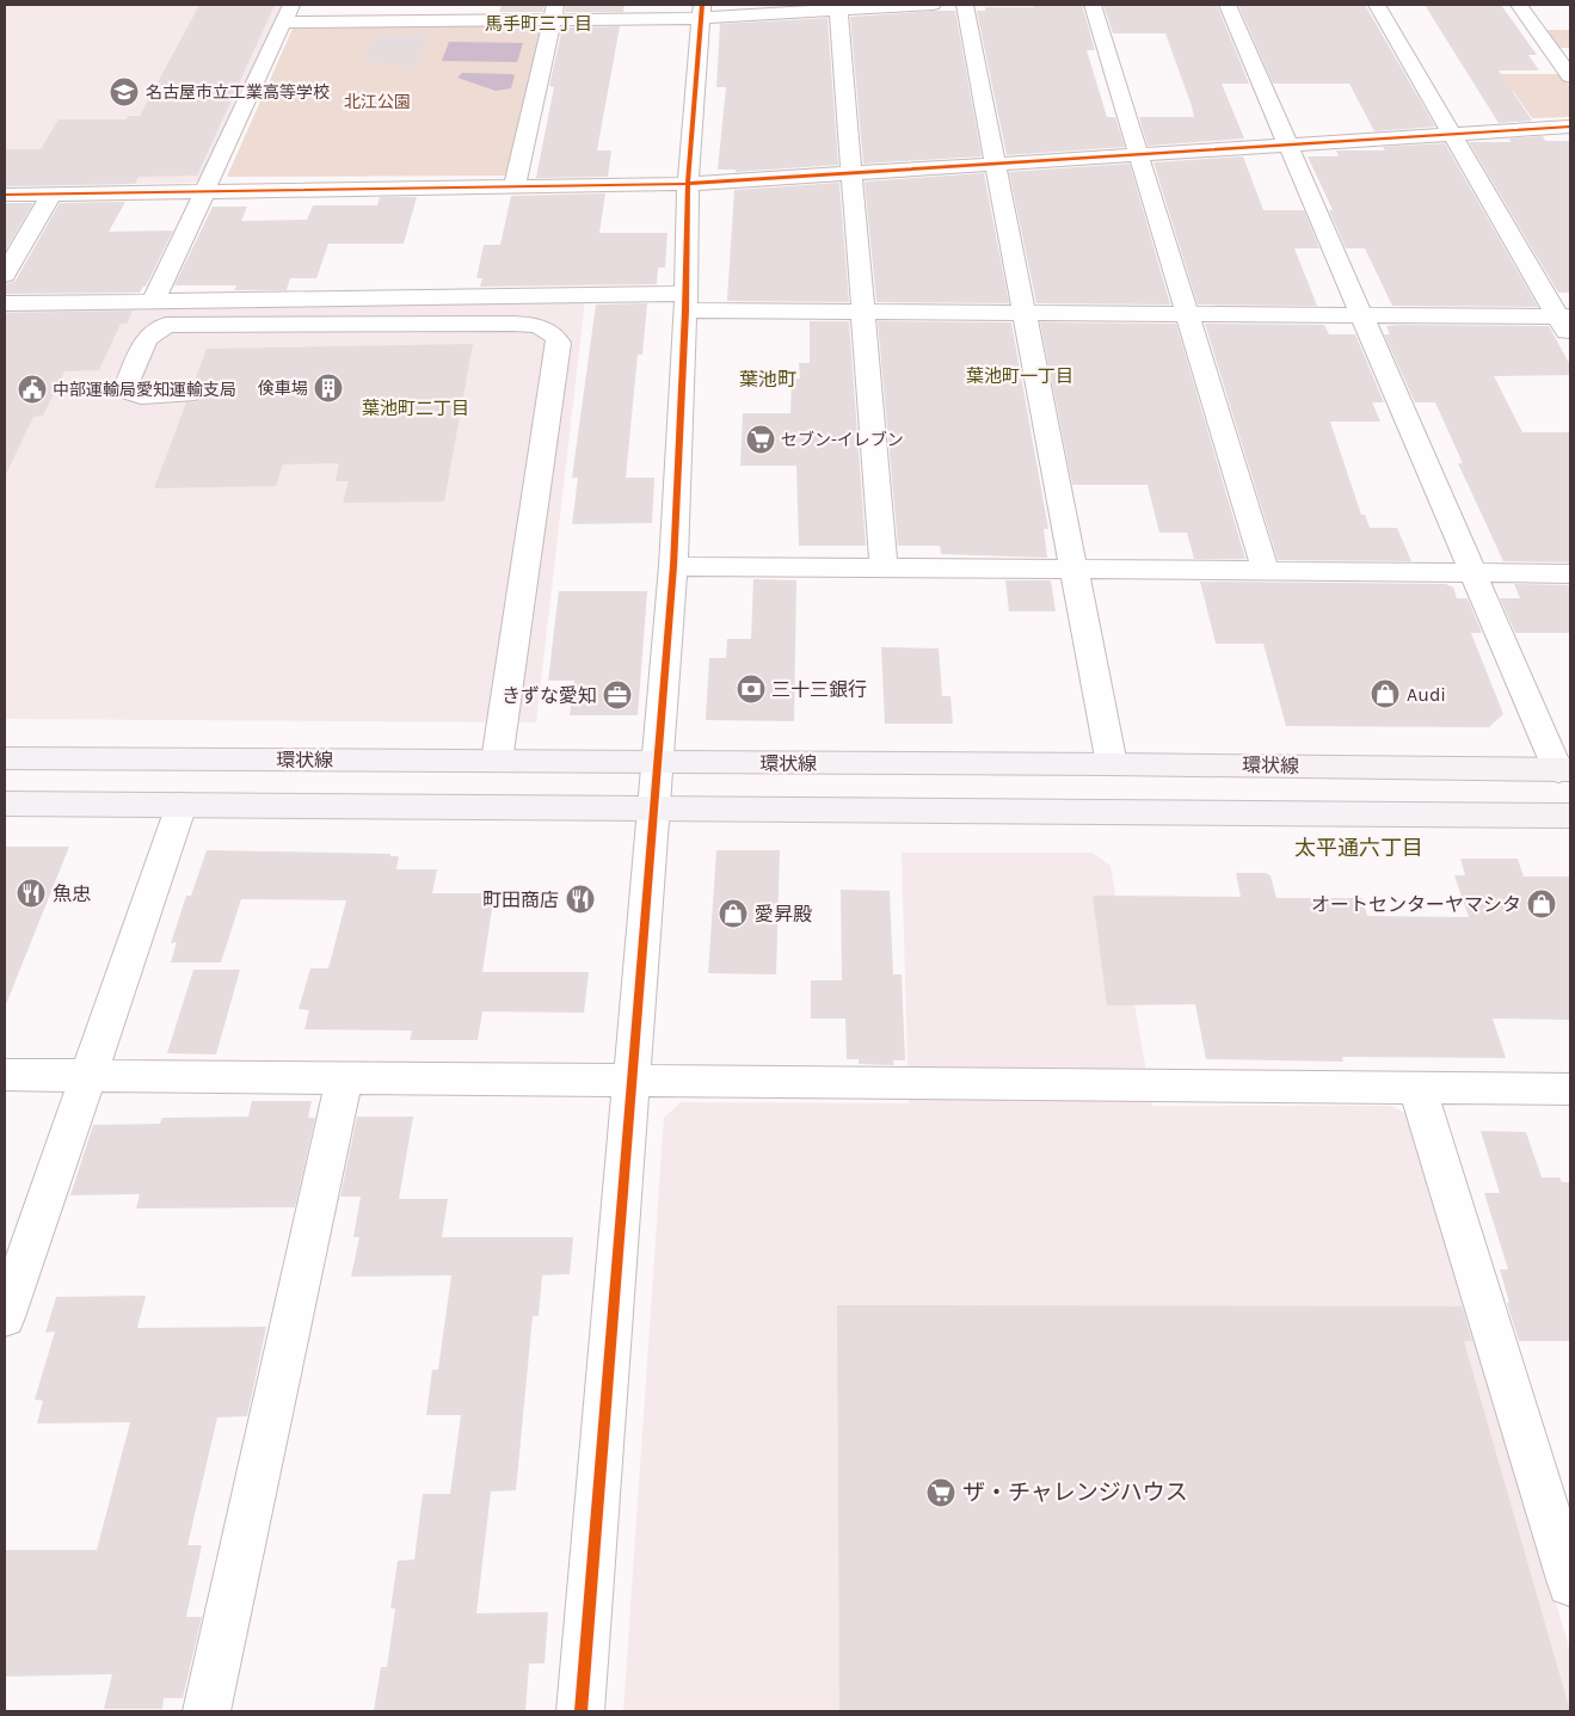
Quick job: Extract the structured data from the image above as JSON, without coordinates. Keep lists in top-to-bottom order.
{
  "streets": {
    "main road": ["環状線"]
  },
  "districts": [
    "馬手町三丁目",
    "葉池町一丁目",
    "葉池町",
    "葉池町二丁目",
    "太平通六丁目"
  ],
  "parks": ["北江公園"],
  "places": {
    "school or university": ["名古屋市立工業高等学校"],
    "building": ["倹車場"],
    "public building": ["中部運輸局愛知運輸支局"],
    "supermarket": ["セブン-イレブン", "ザ・チャレンジハウス"],
    "bank": ["三十三銀行"],
    "shop": ["Audi", "オートセンターヤマシタ", "愛昇殿"],
    "office": ["きずな愛知"],
    "restaurant": ["魚忠", "町田商店"]
  }
}
